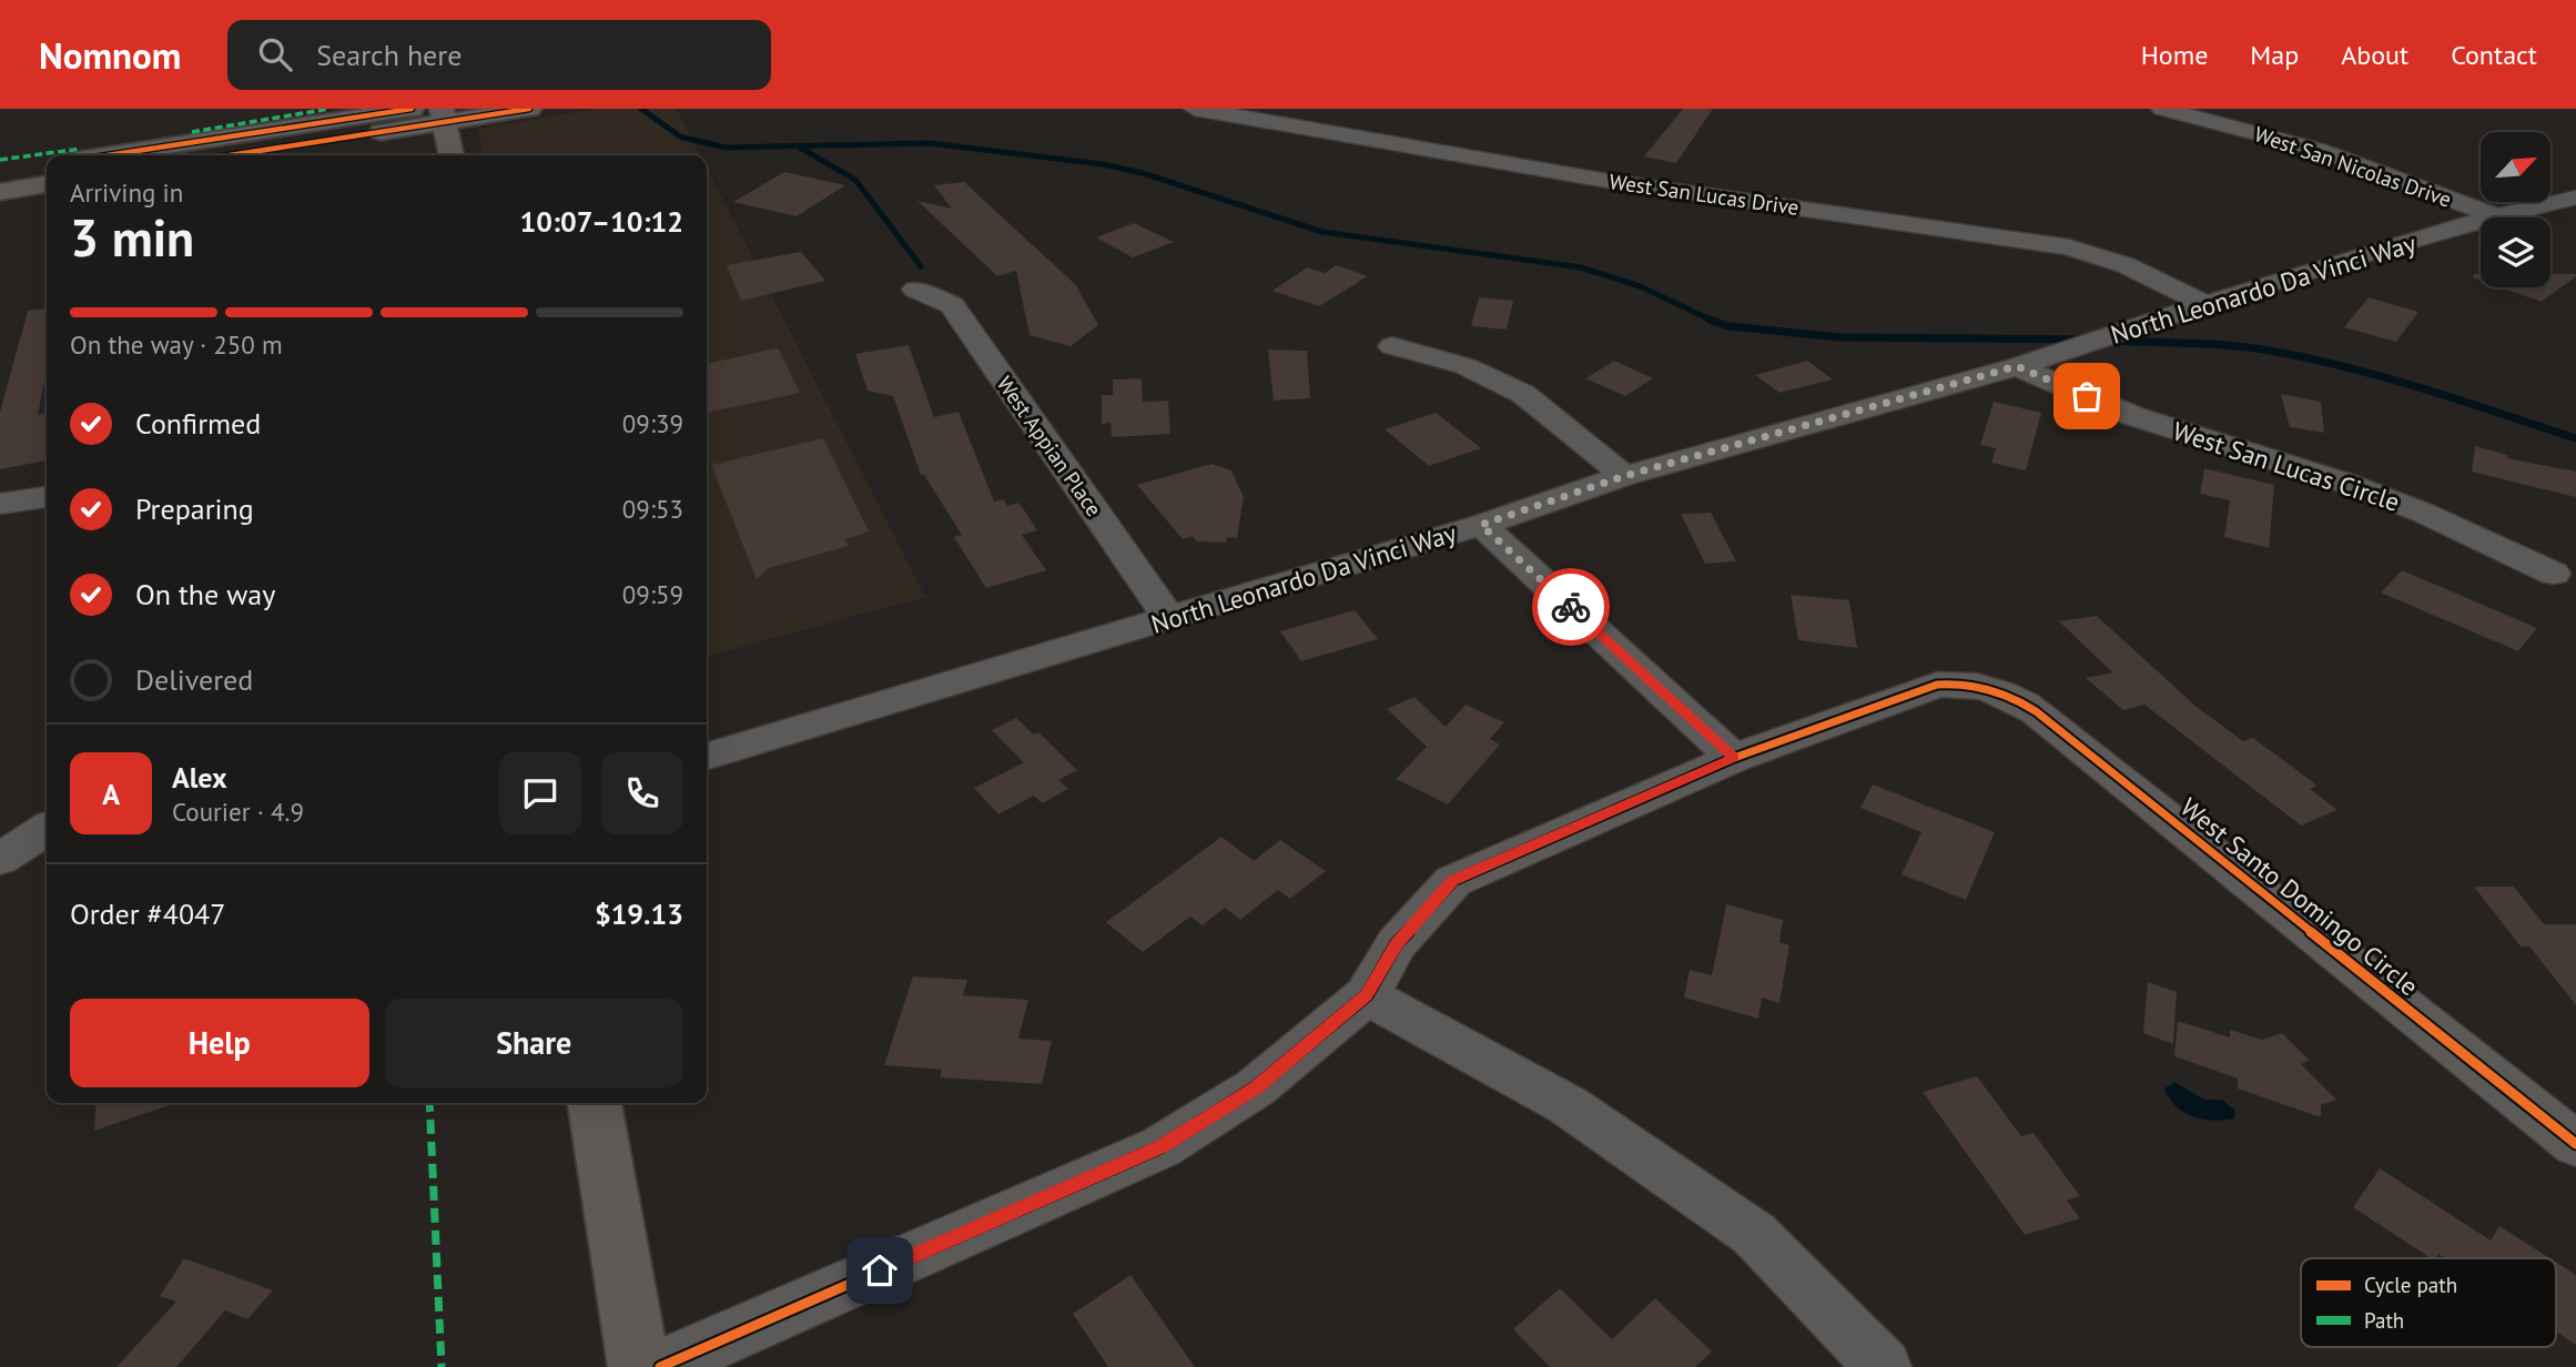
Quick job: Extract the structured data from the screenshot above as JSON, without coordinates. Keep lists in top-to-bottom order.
{
  "streets": {
    "street": [
      "West San Nicolas Drive",
      "West San Lucas Drive",
      "North Leonardo Da Vinci Way",
      "West Appian Place",
      "West San Lucas Circle",
      "West Santo Domingo Circle"
    ]
  },
  "crossings": [
    ["West San Nicolas Drive", "North Leonardo Da Vinci Way"],
    ["West San Lucas Drive", "North Leonardo Da Vinci Way"],
    ["North Leonardo Da Vinci Way", "West Appian Place"],
    ["North Leonardo Da Vinci Way", "West San Lucas Circle"]
  ],
  "legend": ["Cycle path", "Path"],
  "north": "top right",
  "page": {
    "header": "Nomnom",
    "search": "Search here",
    "nav": [
      "Home",
      "Map",
      "About",
      "Contact"
    ],
    "heading": ["3 min", "Arriving in", "10:07–10:12"],
    "panel": [
      "Alex",
      "Courier · 4.9",
      "Order #4047",
      "$19.13"
    ],
    "bar": "On the way · 250 m",
    "list": [
      ["Confirmed", "09:39"],
      ["Preparing", "09:53"],
      ["On the way", "09:59"],
      "Delivered"
    ],
    "round": "A",
    "buttons": ["Help", "Share"]
  }
}
